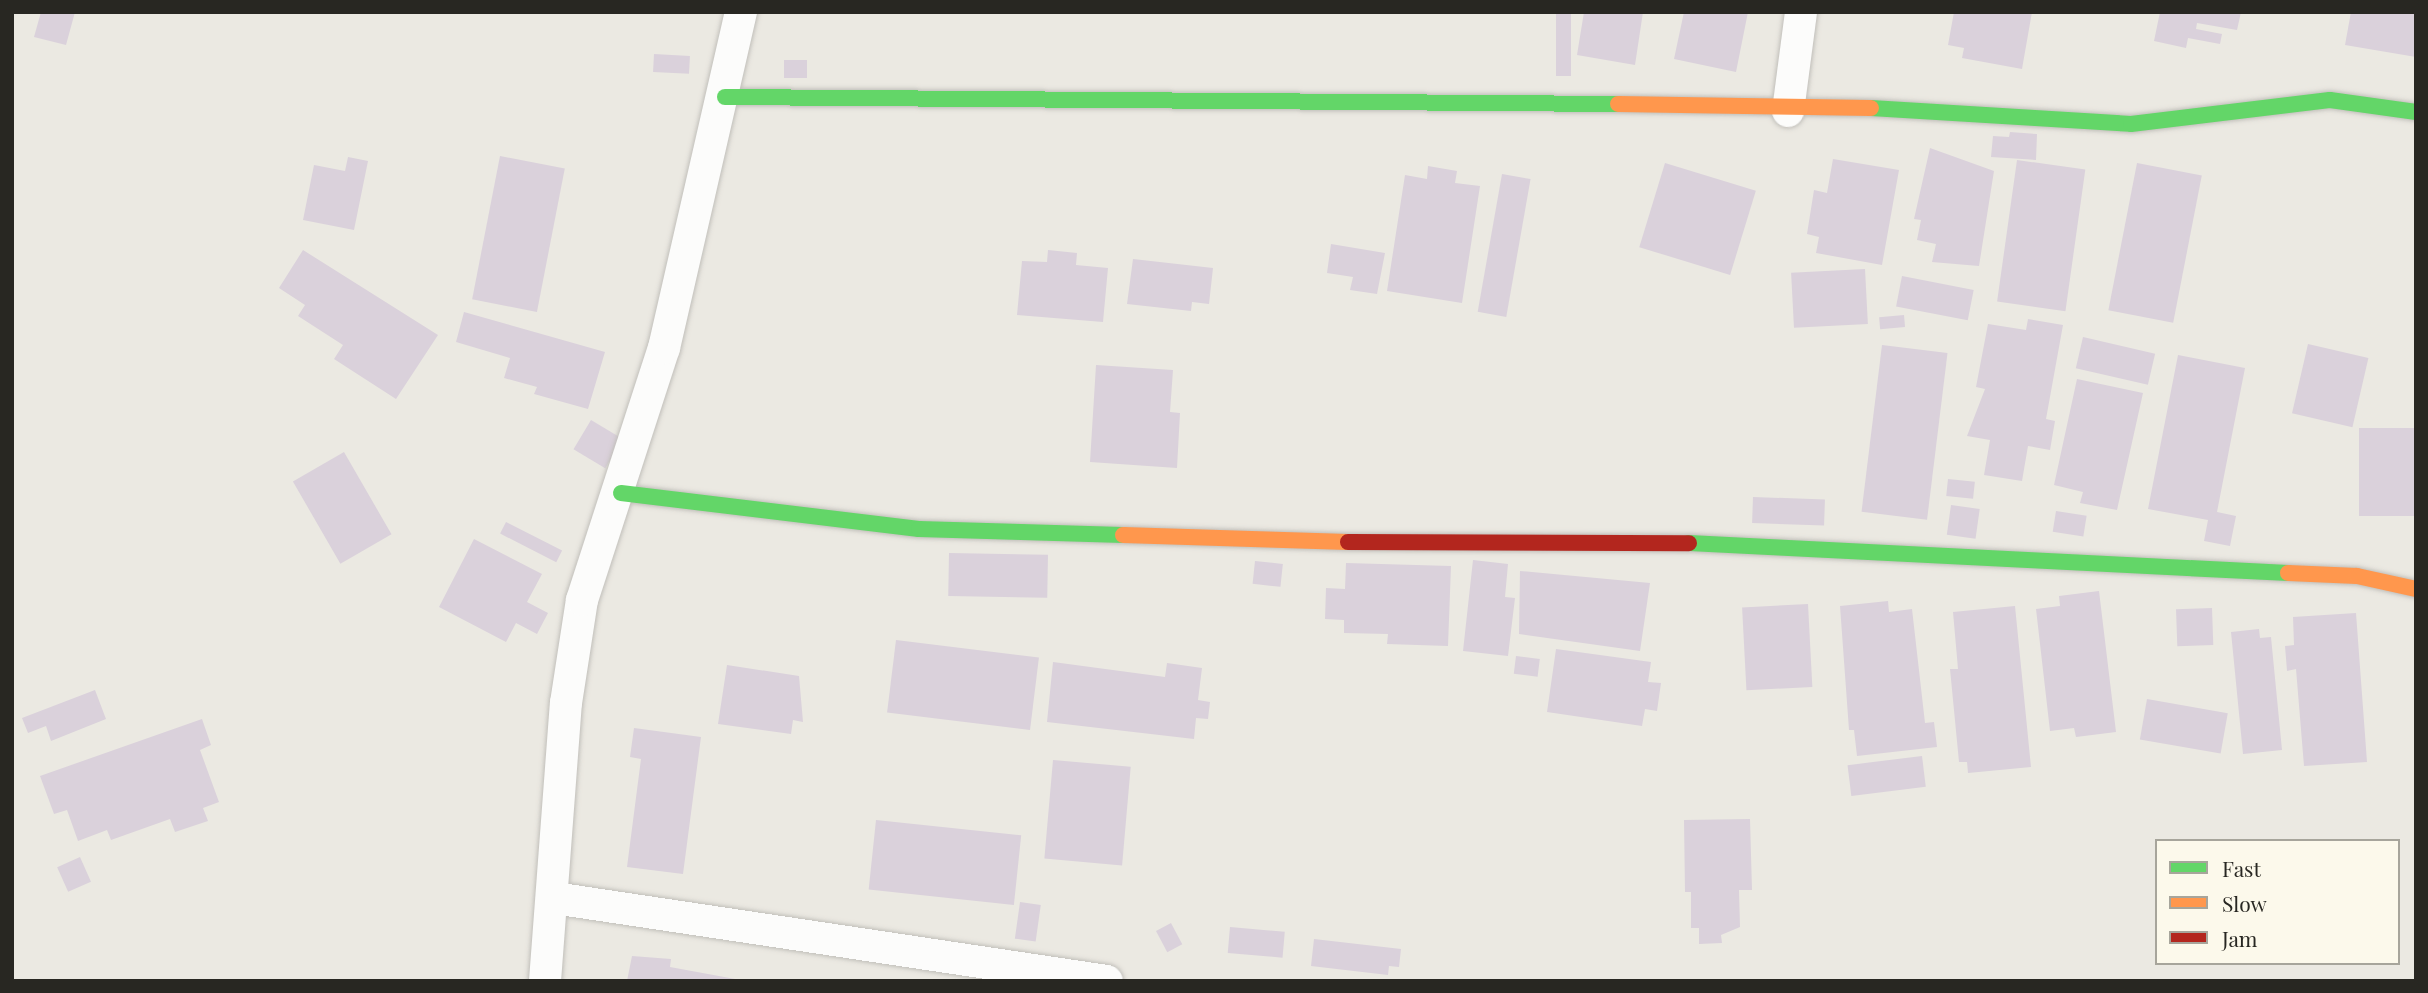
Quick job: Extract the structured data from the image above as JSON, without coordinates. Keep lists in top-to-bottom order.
{
  "legend": ["Fast", "Slow", "Jam"]
}
